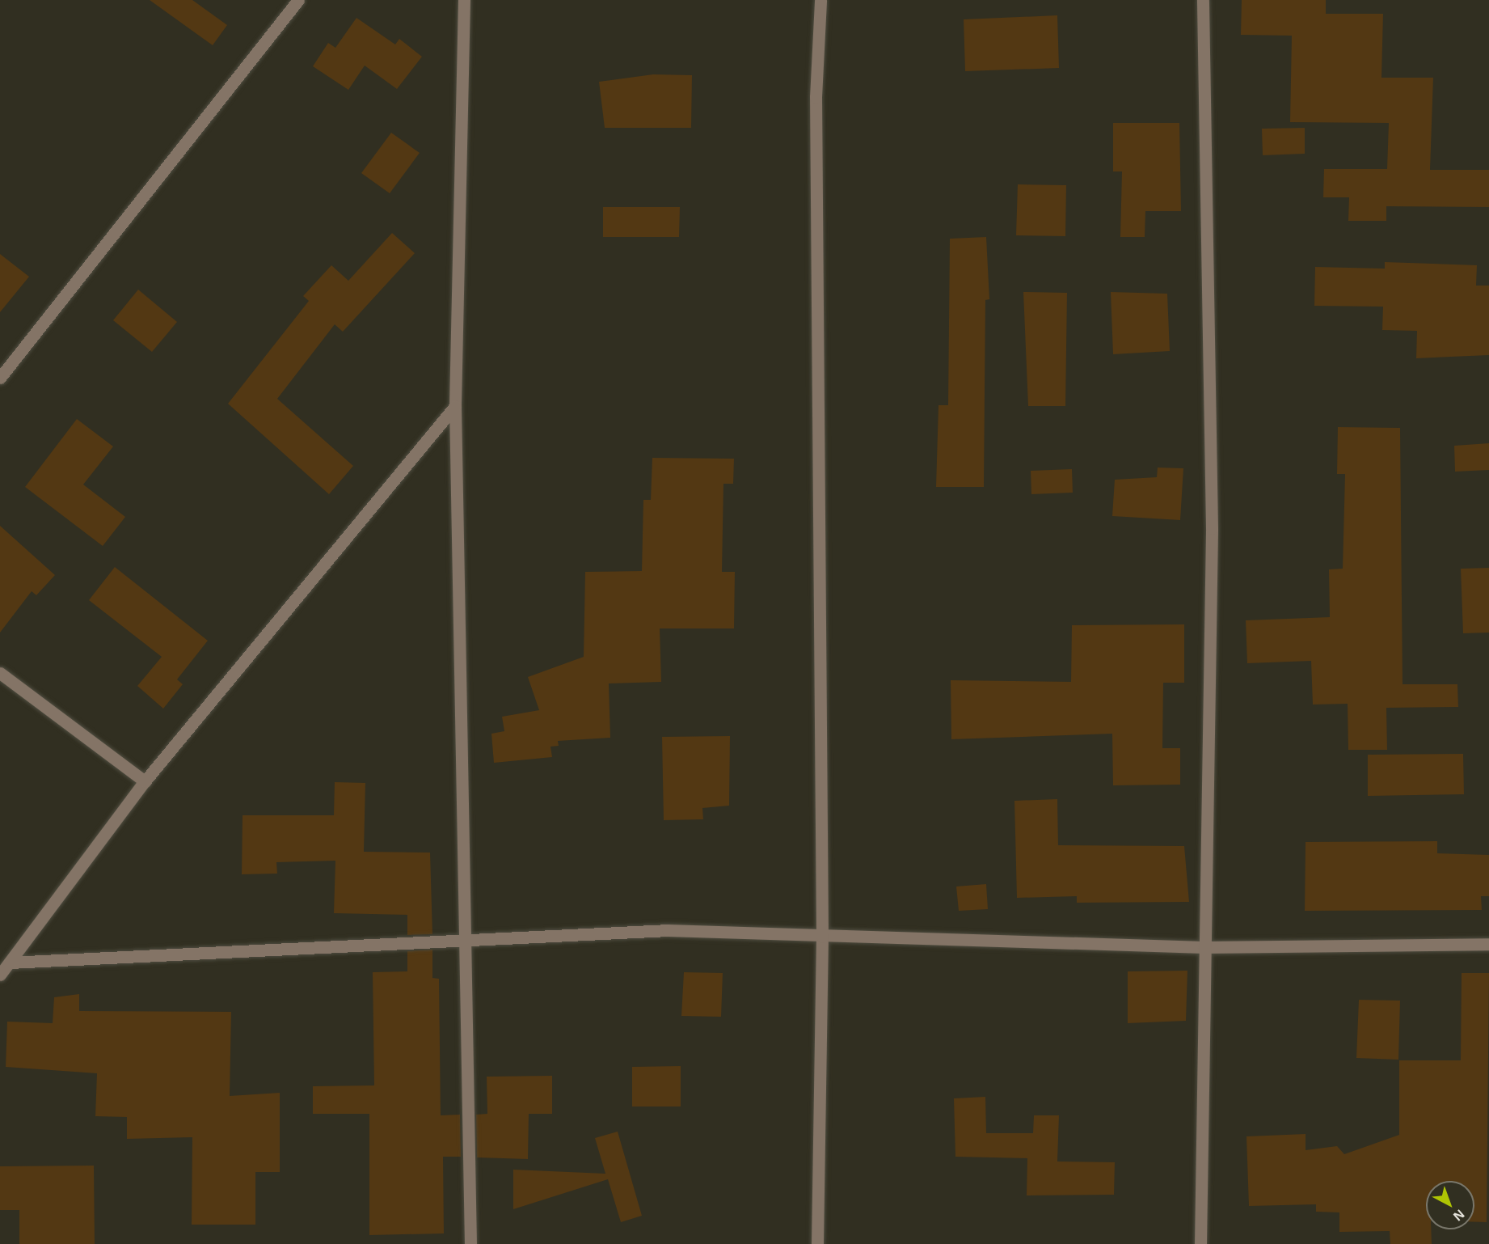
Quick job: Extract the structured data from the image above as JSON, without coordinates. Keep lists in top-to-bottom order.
{
  "north": "bottom right"
}
